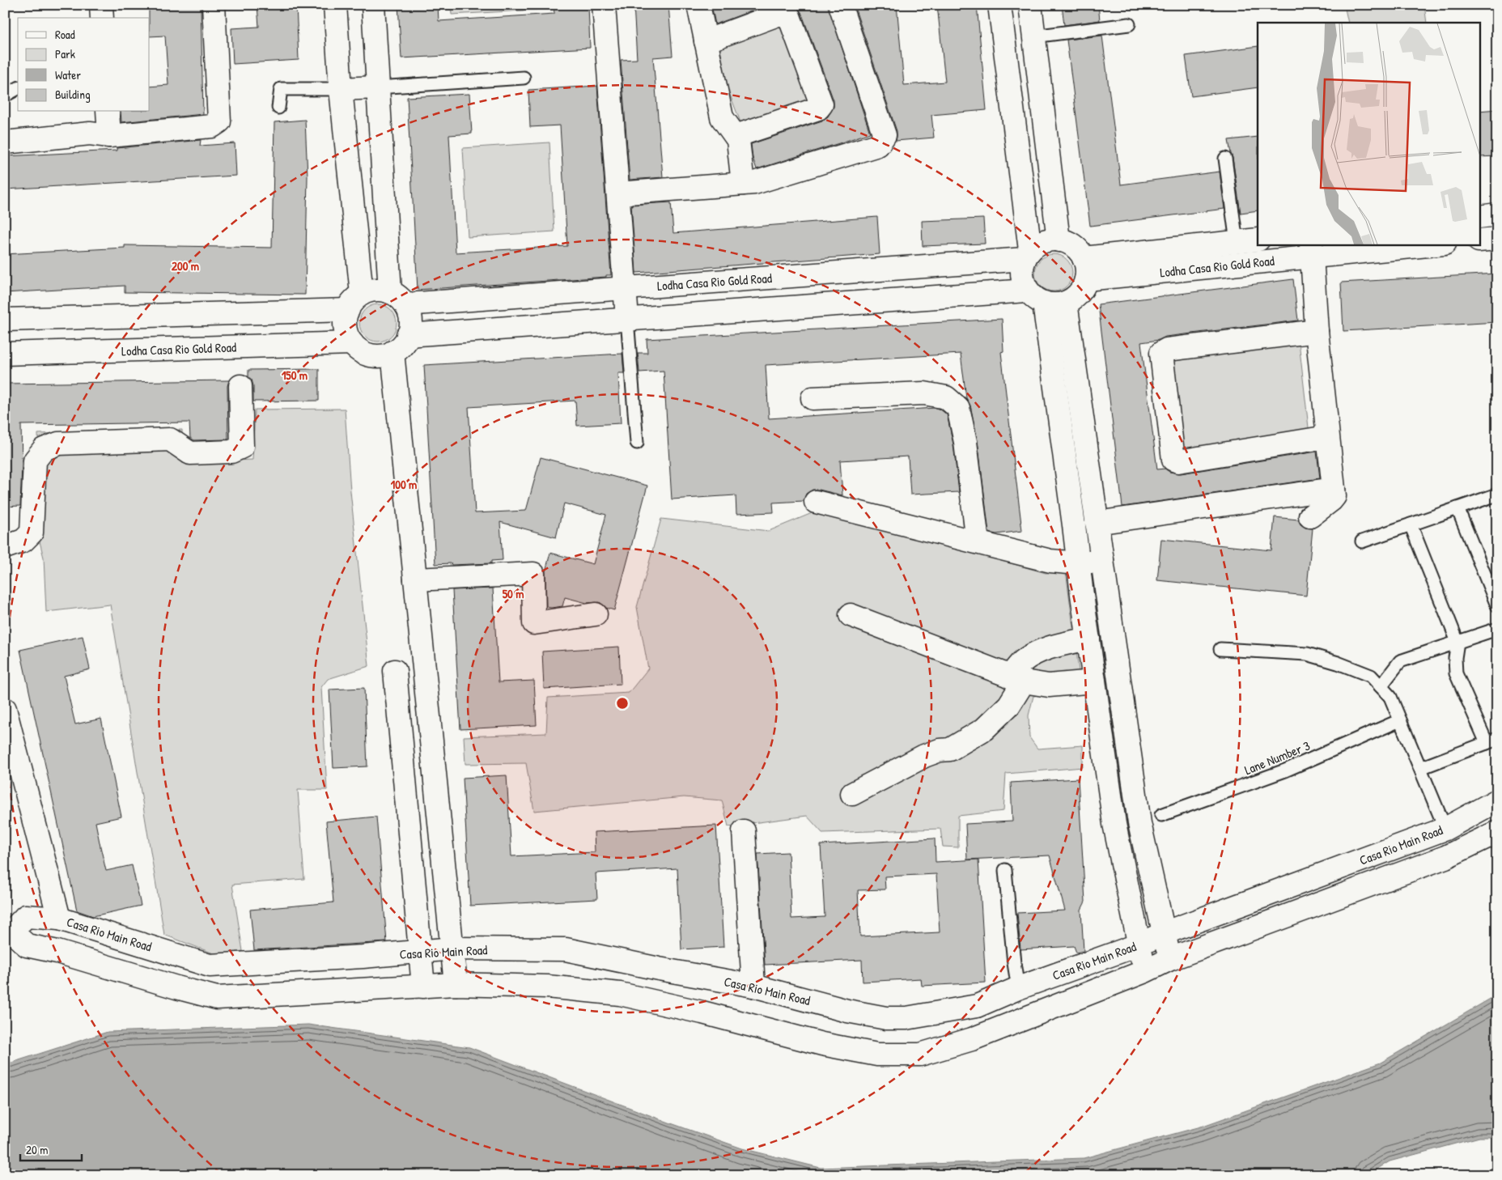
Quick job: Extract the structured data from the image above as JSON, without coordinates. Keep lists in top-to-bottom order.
{
  "streets": {
    "street": ["Lodha Casa Rio Gold Road", "Casa Rio Main Road"],
    "lane": ["Lane Number 3"]
  },
  "legend": [
    "Road",
    "Park",
    "Water",
    "Building"
  ],
  "scale_bar": "20 m",
  "rings": [
    "200 m",
    "150 m",
    "100 m",
    "50 m"
  ]
}
